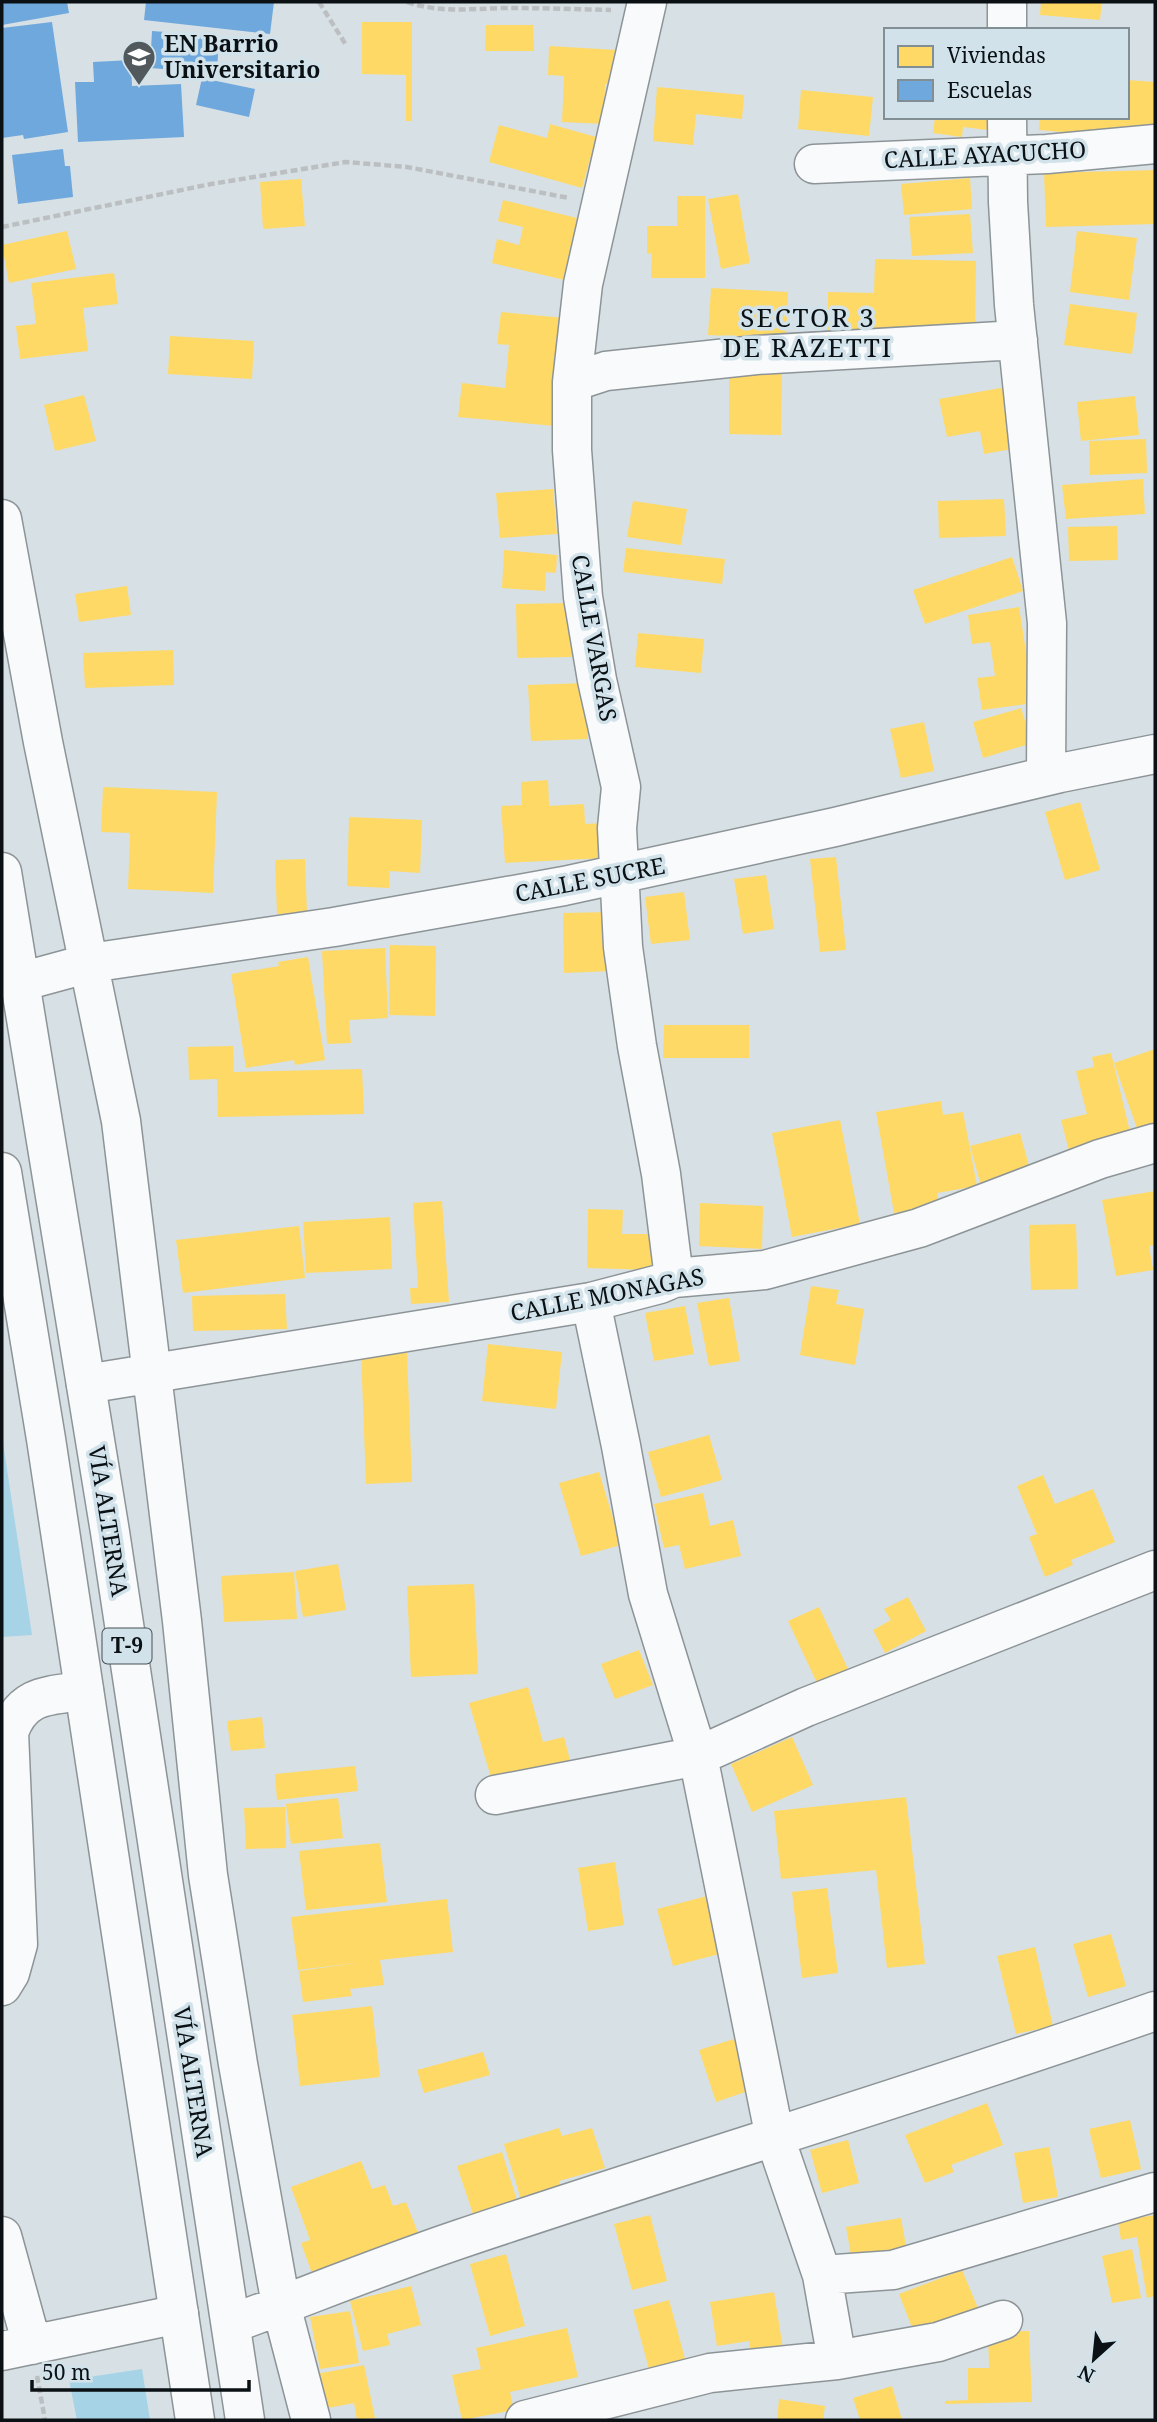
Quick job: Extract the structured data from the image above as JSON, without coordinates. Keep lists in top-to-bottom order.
{
  "streets": {
    "main road": [
      "CALLE AYACUCHO",
      "CALLE VARGAS",
      "CALLE SUCRE",
      "CALLE MONAGAS",
      "VÍA ALTERNA",
      "T-9"
    ]
  },
  "crossings": [
    ["CALLE VARGAS", "CALLE SUCRE"],
    ["CALLE VARGAS", "CALLE MONAGAS"],
    ["CALLE SUCRE", "VÍA ALTERNA"],
    ["CALLE MONAGAS", "VÍA ALTERNA"]
  ],
  "districts": ["SECTOR 3 DE RAZETTI"],
  "places": {
    "school or university": ["EN Barrio Universitario"]
  },
  "legend": ["Viviendas", "Escuelas"],
  "scale_bar": "50 m",
  "north": "bottom left"
}
